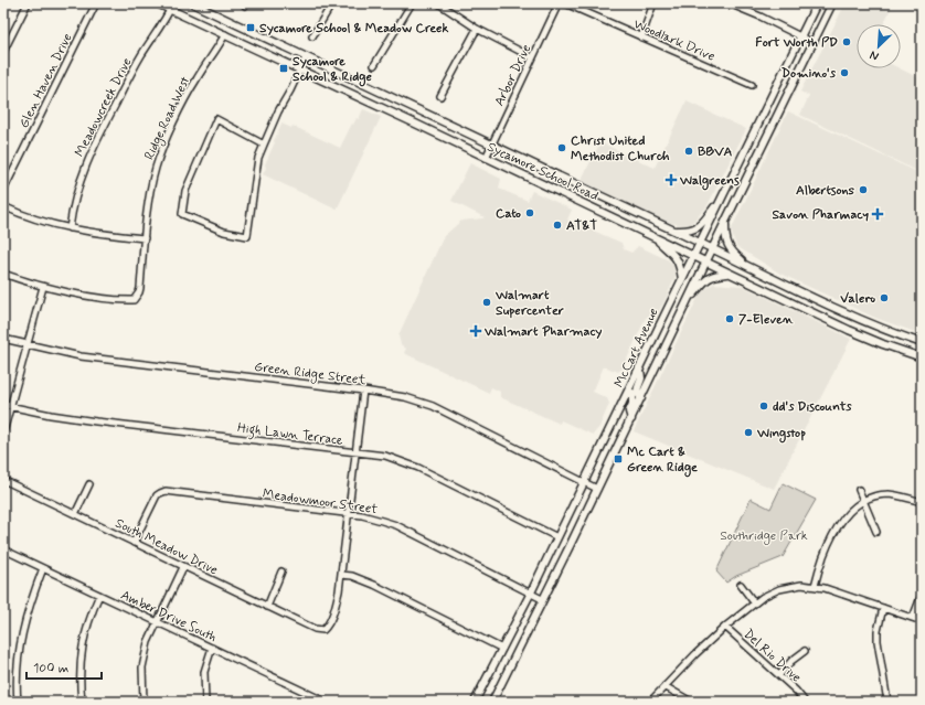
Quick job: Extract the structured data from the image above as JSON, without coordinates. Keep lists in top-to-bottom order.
{
  "streets": {
    "main road": ["Sycamore School Road", "McCart Avenue"],
    "street": [
      "Woodlark Drive",
      "Arbor Drive",
      "Glen Haven Drive",
      "Meadowcreek Drive",
      "Ridge Road West",
      "Green Ridge Street",
      "High Lawn Terrace",
      "Meadowmoor Street",
      "South Meadow Drive",
      "Amber Drive South",
      "Del Rio Drive"
    ]
  },
  "crossings": [
    ["Arbor Drive", "Sycamore School Road"],
    ["Meadowcreek Drive", "Sycamore School Road"],
    ["Ridge Road West", "Sycamore School Road"],
    ["Sycamore School Road", "McCart Avenue"],
    ["McCart Avenue", "Green Ridge Street"],
    ["McCart Avenue", "High Lawn Terrace"],
    ["McCart Avenue", "Meadowmoor Street"],
    ["Meadowmoor Street", "South Meadow Drive"]
  ],
  "parks": ["Southridge Park"],
  "places": {
    "transit": ["Sycamore School & Meadow Creek", "Sycamore School & Ridge", "Mc Cart & Green Ridge"],
    "other": [
      "Fort Worth PD",
      "Domino's",
      "Christ United Methodist Church",
      "BBVA",
      "Albertsons",
      "Cato",
      "AT&T",
      "Valero",
      "Walmart Supercenter",
      "7-Eleven",
      "dd's Discounts",
      "Wingstop"
    ],
    "health": ["Walgreens", "Savon Pharmacy", "Walmart Pharmacy"]
  },
  "scale_bar": "100 m",
  "north": "bottom left"
}
